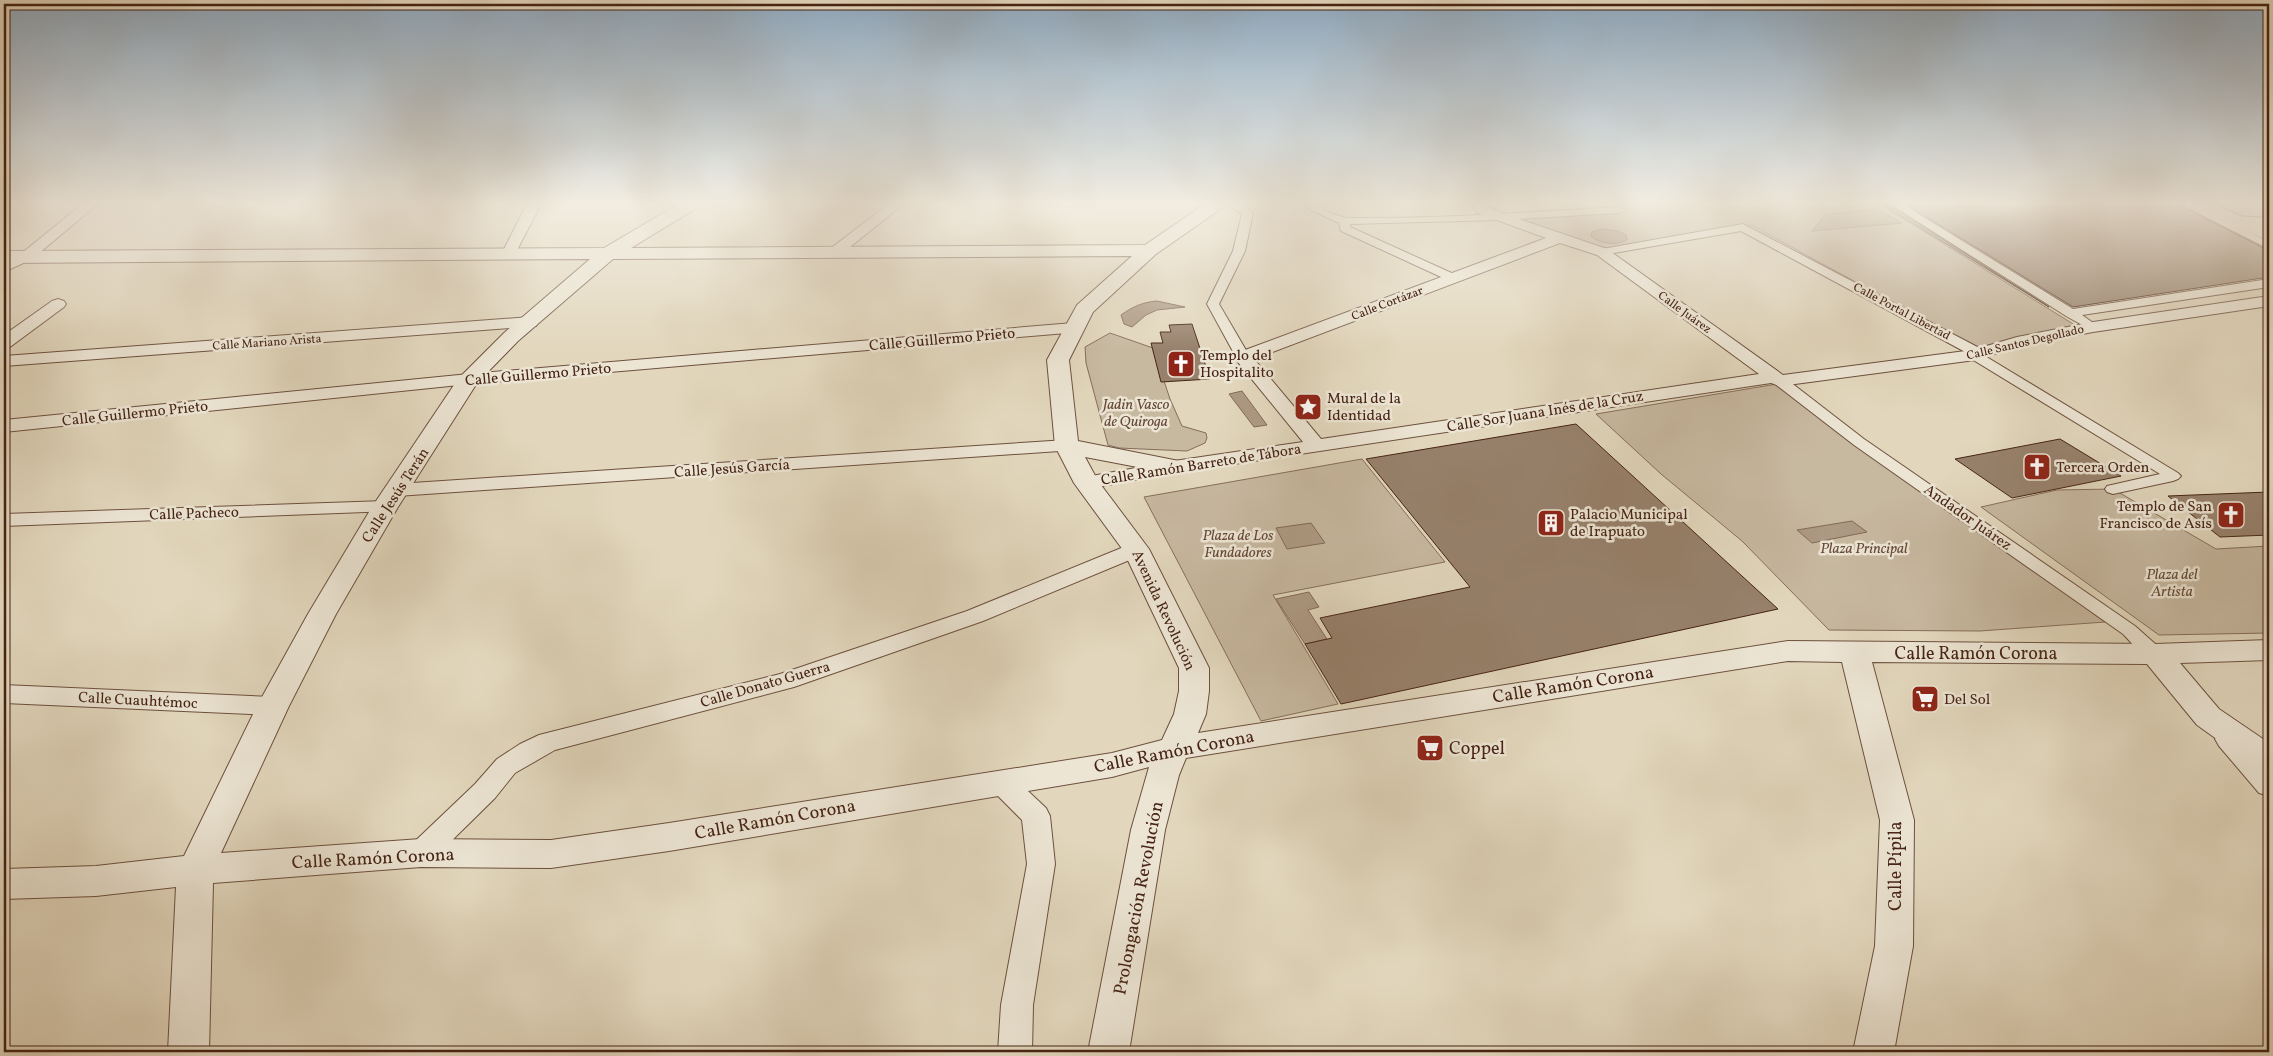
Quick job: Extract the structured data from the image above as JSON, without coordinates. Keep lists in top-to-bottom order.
{
  "streets": {
    "street": [
      "Calle Cortázar",
      "Calle Portal Libertad",
      "Calle Juárez",
      "Calle Guillermo Prieto",
      "Calle Mariano Arista",
      "Calle Santos Degollado",
      "Calle Sor Juana Inés de la Cruz",
      "Calle Ramón Barreto de Tábora",
      "Calle Jesús García",
      "Calle Jesús Terán",
      "Calle Pacheco",
      "Andador Juárez",
      "Avenida Revolución",
      "Calle Ramón Corona",
      "Calle Donato Guerra",
      "Calle Cuauhtémoc",
      "Calle Pípila",
      "Prolongación Revolución"
    ]
  },
  "crossings": [
    ["Calle Portal Libertad", "Calle Santos Degollado"],
    ["Calle Juárez", "Calle Santos Degollado"],
    ["Calle Juárez", "Calle Sor Juana Inés de la Cruz"],
    ["Calle Juárez", "Andador Juárez"],
    ["Calle Guillermo Prieto", "Calle Jesús Terán"],
    ["Calle Guillermo Prieto", "Avenida Revolución"],
    ["Calle Mariano Arista", "Calle Jesús Terán"],
    ["Calle Santos Degollado", "Calle Sor Juana Inés de la Cruz"],
    ["Calle Santos Degollado", "Andador Juárez"],
    ["Calle Sor Juana Inés de la Cruz", "Calle Ramón Barreto de Tábora"],
    ["Calle Sor Juana Inés de la Cruz", "Andador Juárez"],
    ["Calle Ramón Barreto de Tábora", "Avenida Revolución"],
    ["Calle Jesús García", "Calle Jesús Terán"],
    ["Calle Jesús García", "Calle Pacheco"],
    ["Calle Jesús García", "Avenida Revolución"],
    ["Calle Jesús Terán", "Calle Pacheco"],
    ["Calle Jesús Terán", "Calle Ramón Corona"],
    ["Calle Jesús Terán", "Calle Cuauhtémoc"],
    ["Andador Juárez", "Calle Ramón Corona"],
    ["Avenida Revolución", "Calle Ramón Corona"],
    ["Avenida Revolución", "Calle Donato Guerra"],
    ["Avenida Revolución", "Prolongación Revolución"],
    ["Calle Ramón Corona", "Calle Donato Guerra"],
    ["Calle Ramón Corona", "Calle Pípila"],
    ["Calle Ramón Corona", "Prolongación Revolución"]
  ],
  "parks": [
    "Jadin Vasco de Quiroga",
    "Plaza de Los Fundadores",
    "Plaza Principal",
    "Plaza del Artista"
  ],
  "places": {
    "church": ["Templo del Hospitalito", "Tercera Orden", "Templo de San Francisco de Asís"],
    "place": ["Mural de la Identidad"],
    "building": ["Palacio Municipal de Irapuato"],
    "supermarket": ["Del Sol", "Coppel"]
  }
}
